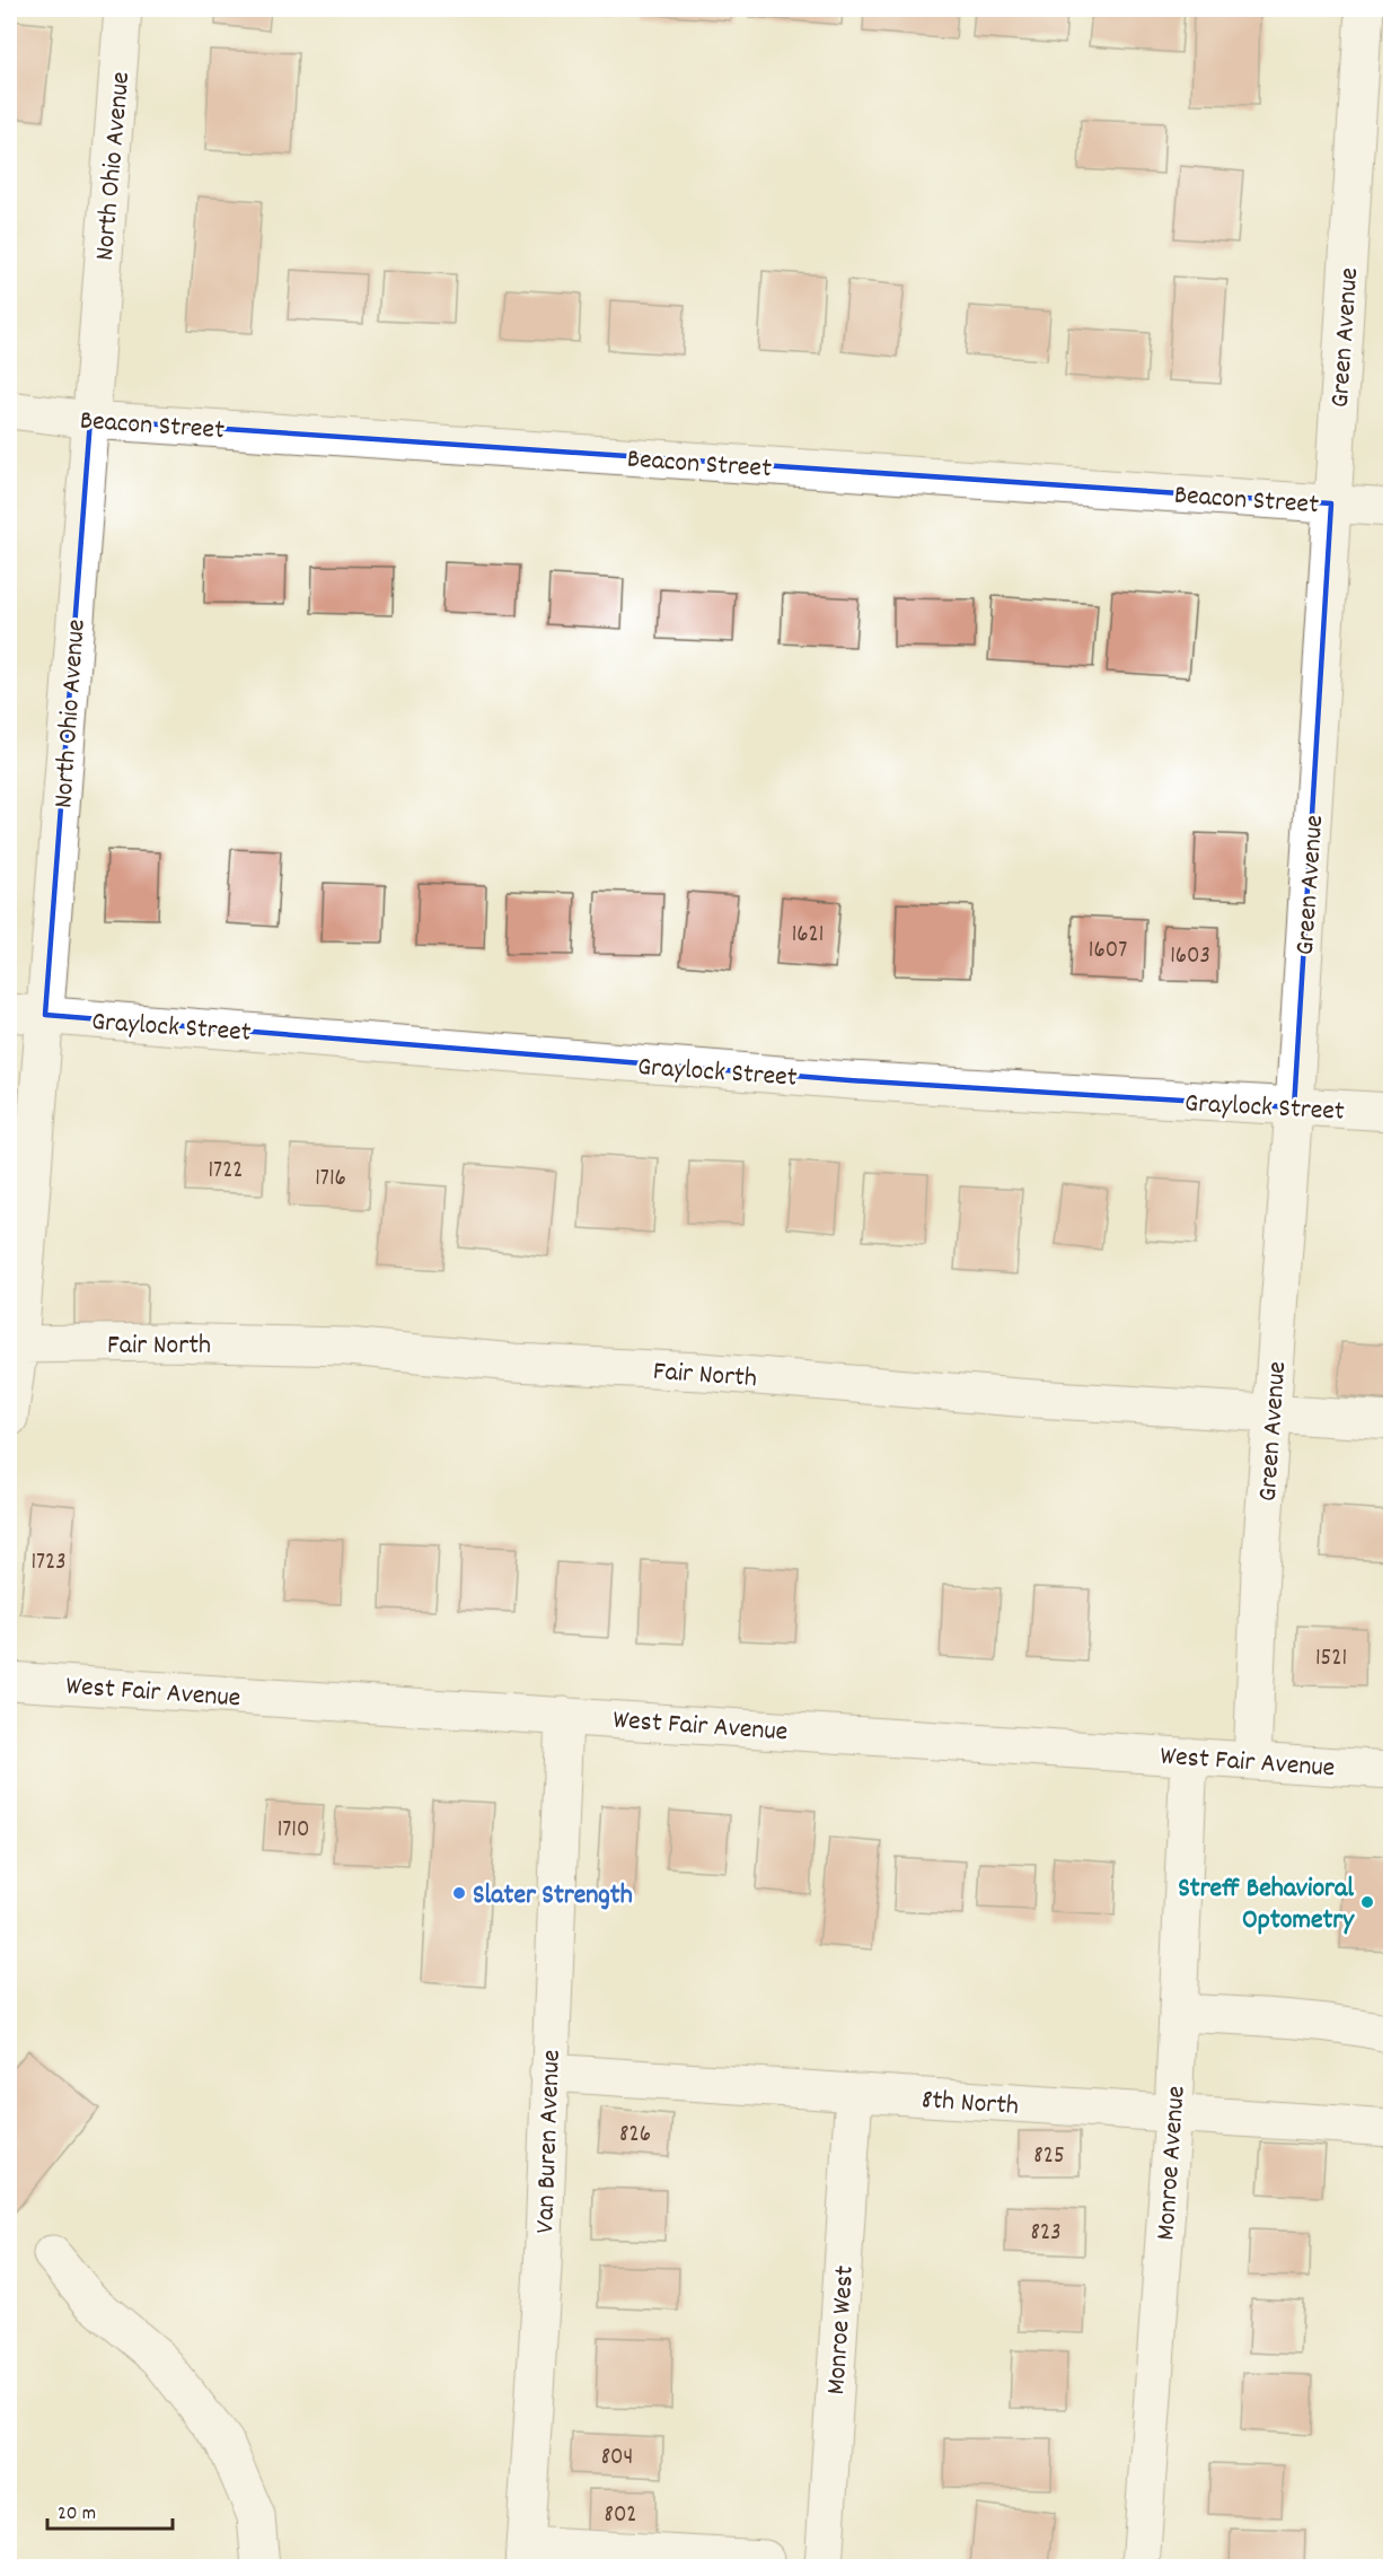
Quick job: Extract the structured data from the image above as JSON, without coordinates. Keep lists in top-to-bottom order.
{
  "streets": {
    "street": [
      "North Ohio Avenue",
      "Green Avenue",
      "Beacon Street",
      "Graylock Street",
      "Fair North",
      "West Fair Avenue",
      "8th North",
      "Van Buren Avenue",
      "Monroe Avenue",
      "Monroe West"
    ]
  },
  "crossings": [
    ["North Ohio Avenue", "Beacon Street"],
    ["North Ohio Avenue", "Graylock Street"],
    ["North Ohio Avenue", "Fair North"],
    ["Green Avenue", "Beacon Street"],
    ["Green Avenue", "Graylock Street"],
    ["Green Avenue", "Fair North"],
    ["Green Avenue", "West Fair Avenue"],
    ["West Fair Avenue", "Van Buren Avenue"],
    ["West Fair Avenue", "Monroe Avenue"],
    ["8th North", "Van Buren Avenue"],
    ["8th North", "Monroe Avenue"],
    ["8th North", "Monroe West"]
  ],
  "places": ["Slater Strength", "Streff Behavioral Optometry"],
  "house_numbers": [
    "1621",
    "1607",
    "1603",
    "1722",
    "1716",
    "1723",
    "1521",
    "1710",
    "826",
    "825",
    "823",
    "804",
    "802"
  ],
  "scale_bar": "20 m"
}
